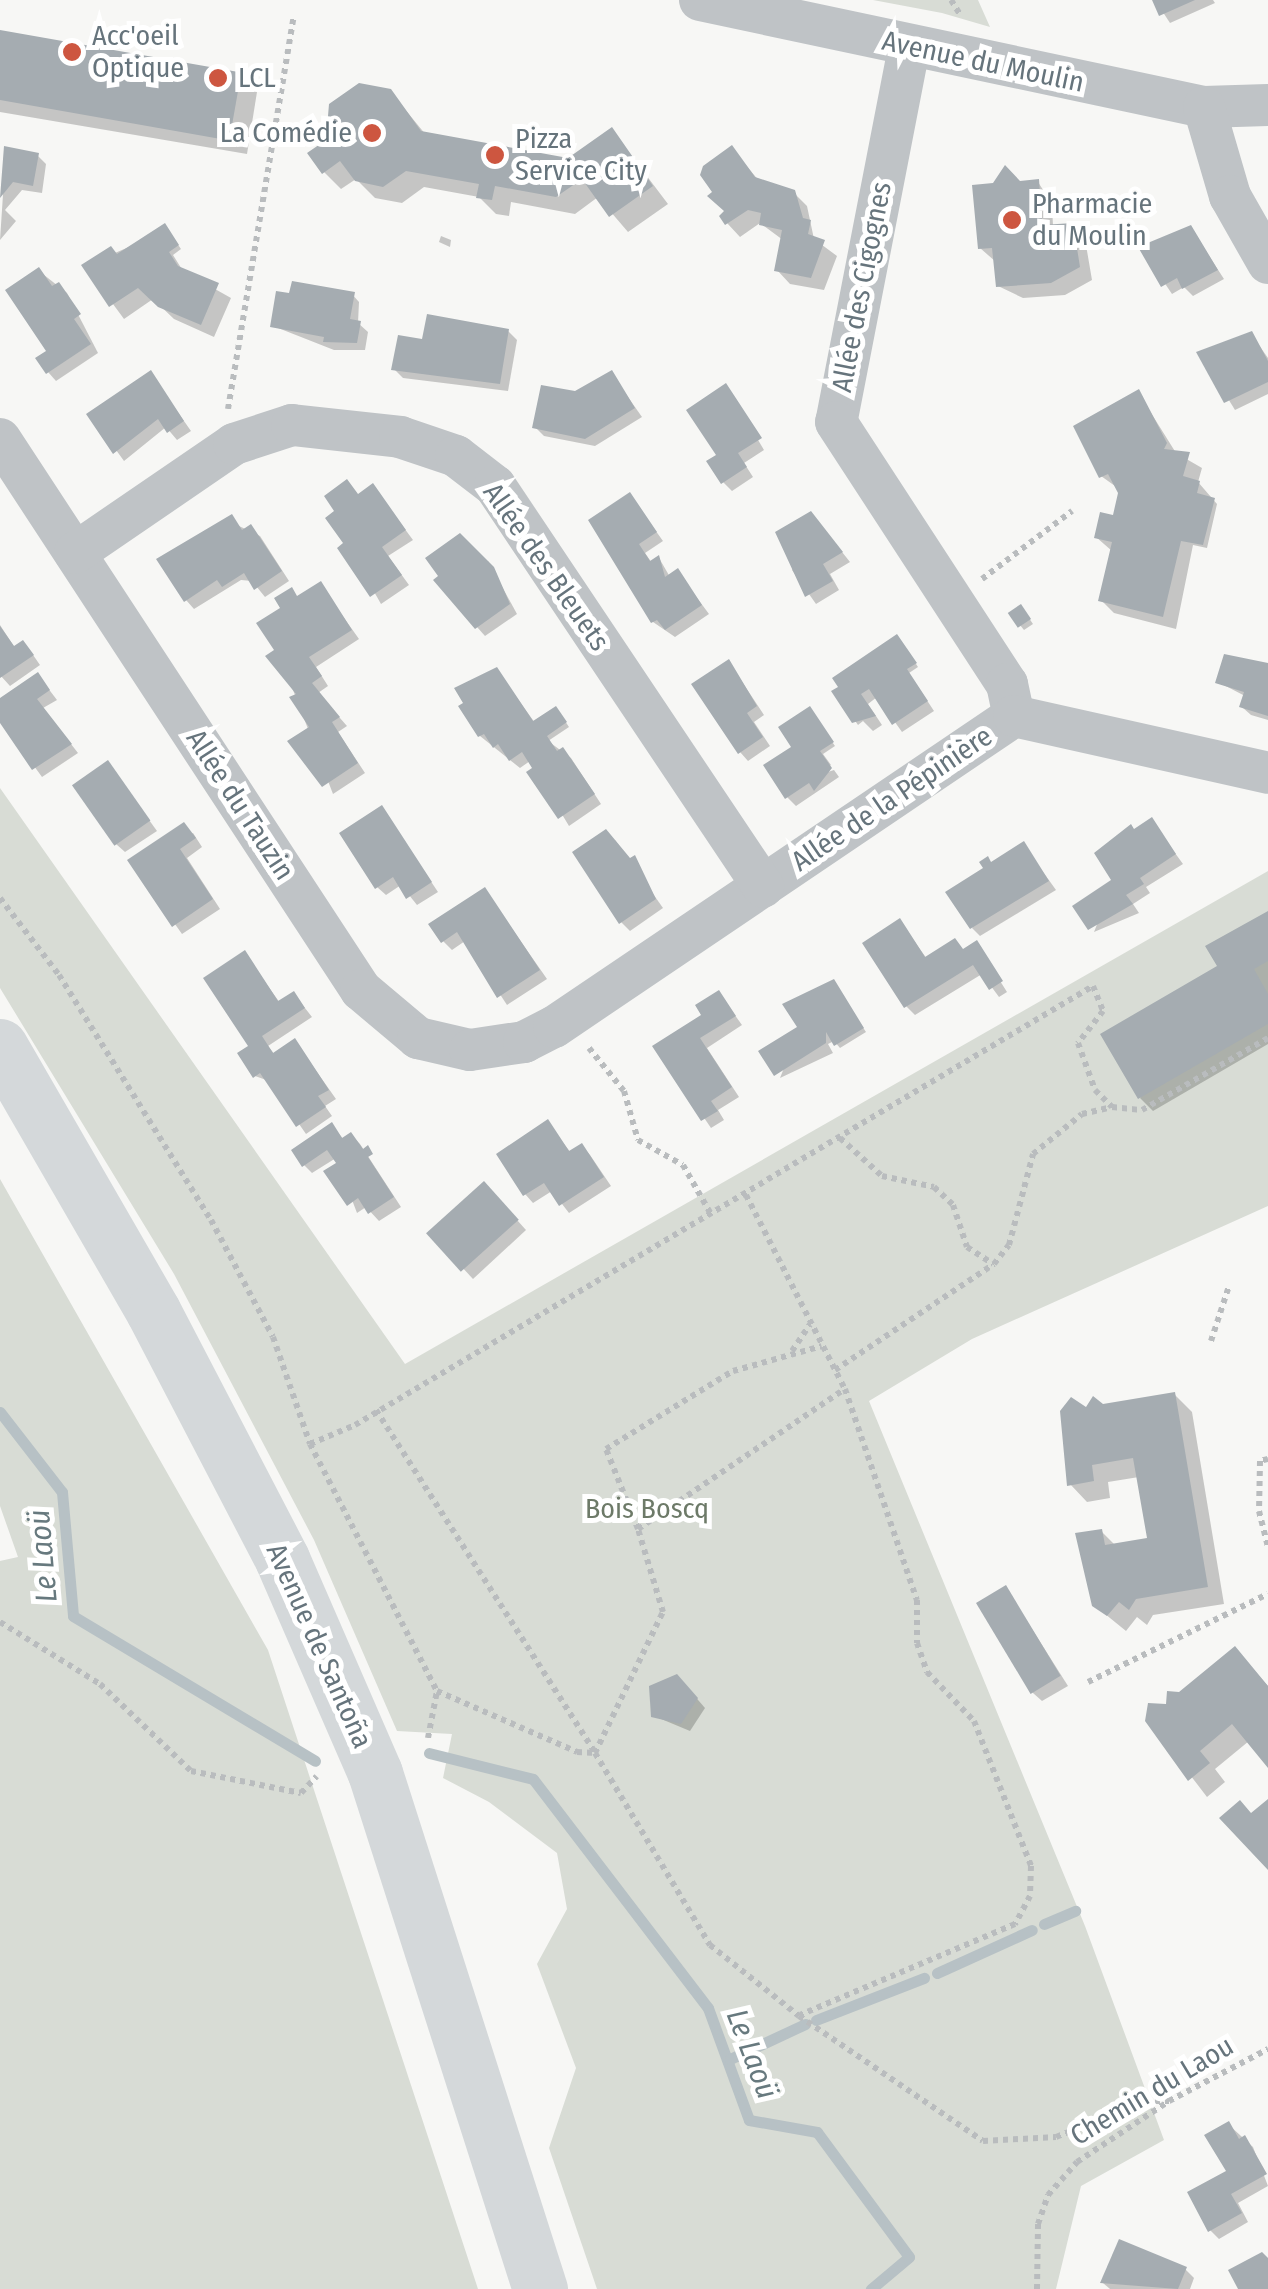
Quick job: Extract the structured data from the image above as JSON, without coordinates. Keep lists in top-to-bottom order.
{
  "streets": {
    "main road": ["Avenue de Santoña"],
    "street": [
      "Avenue du Moulin",
      "Allée des Cigognes",
      "Allée des Bleuets",
      "Allée de la Pépinière",
      "Allée du Tauzin"
    ],
    "path": ["Chemin du Laou"]
  },
  "crossings": [
    ["Avenue du Moulin", "Allée des Cigognes"],
    ["Allée des Cigognes", "Allée de la Pépinière"],
    ["Allée des Bleuets", "Allée de la Pépinière"],
    ["Allée des Bleuets", "Allée du Tauzin"],
    ["Allée de la Pépinière", "Allée du Tauzin"]
  ],
  "water": ["Le Laoü"],
  "parks": ["Bois Boscq"],
  "places": [
    "Acc'oeil Optique",
    "LCL",
    "La Comédie",
    "Pizza Service City",
    "Pharmacie du Moulin"
  ]
}
